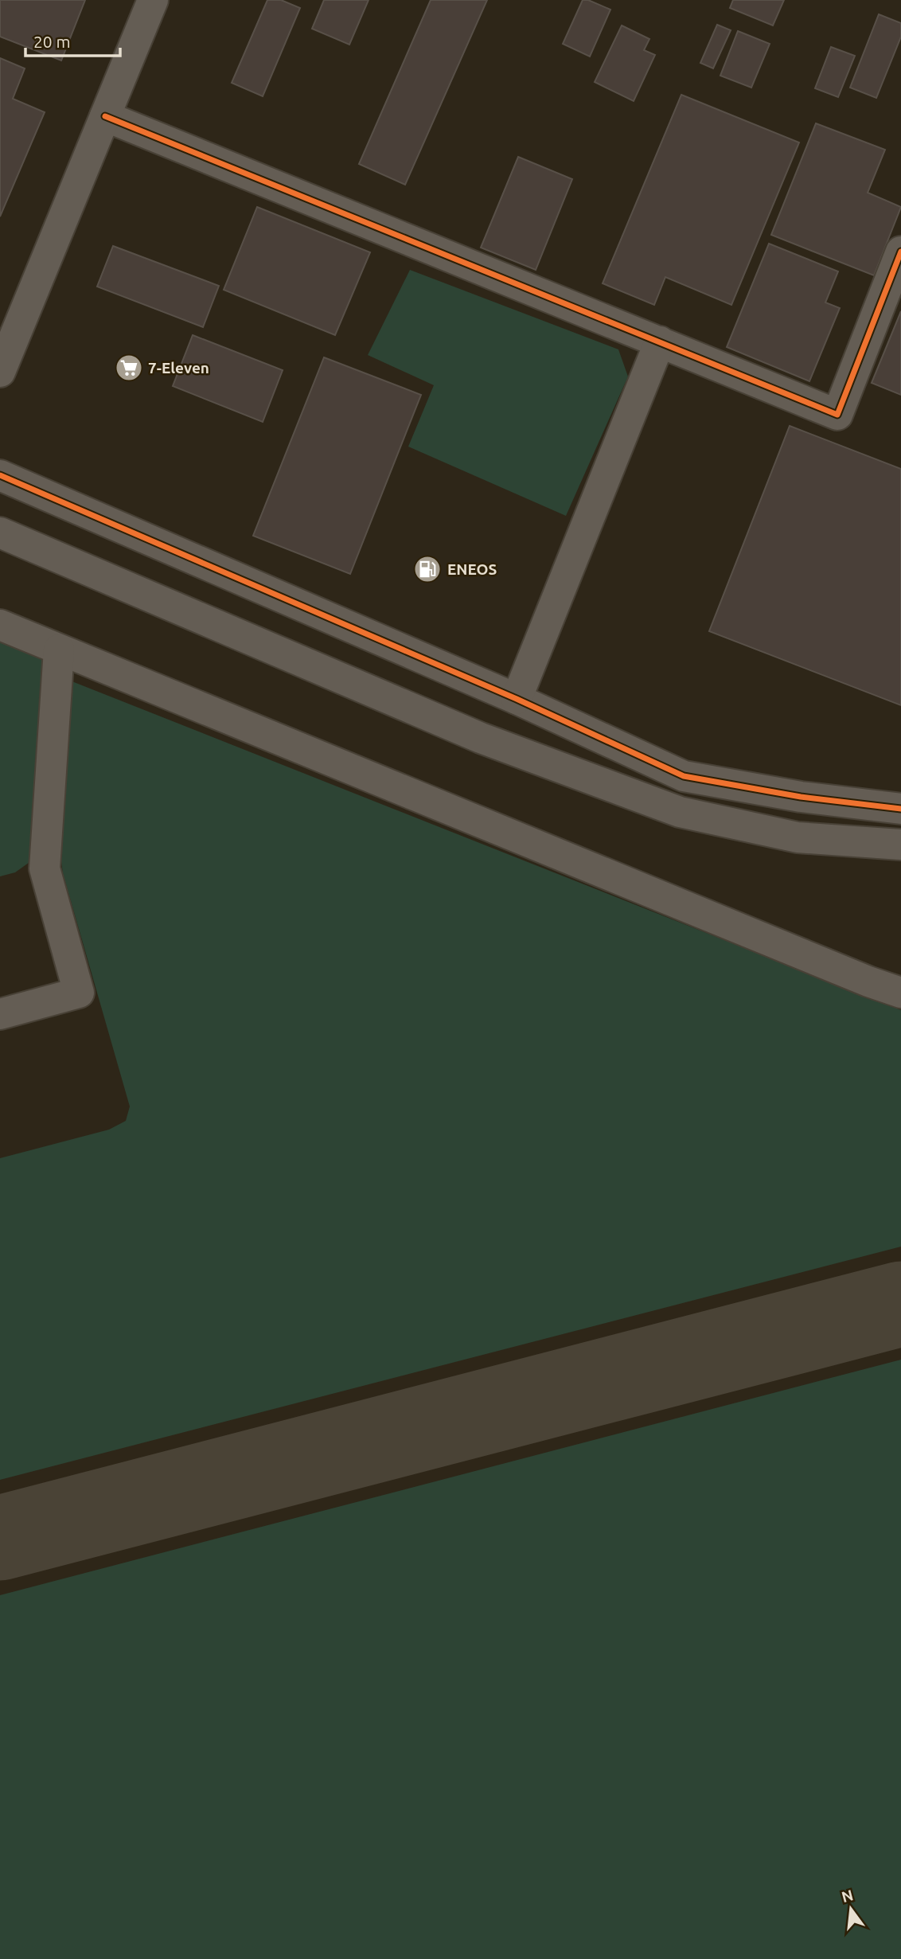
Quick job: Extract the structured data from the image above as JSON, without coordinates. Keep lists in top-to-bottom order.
{
  "places": {
    "supermarket": ["7-Eleven"],
    "fuel station": ["ENEOS"]
  },
  "scale_bar": "20 m",
  "north": "top"
}
